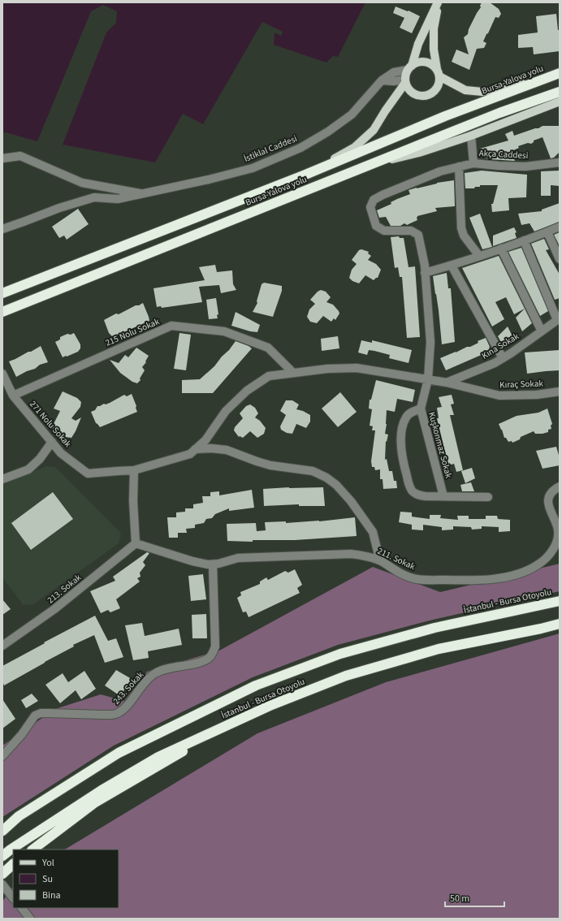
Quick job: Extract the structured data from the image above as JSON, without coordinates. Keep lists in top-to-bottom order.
{
  "streets": {
    "highway": ["Bursa-Yalova yolu", "İstanbul - Bursa Otoyolu"],
    "street": [
      "İstiklal Caddesi",
      "Akça Caddesi",
      "215 Nolu Sokak",
      "Kına Sokak",
      "Kıraç Sokak",
      "271 Nolu Sokak",
      "Kuşkonmaz Sokak",
      "211. Sokak",
      "213. Sokak",
      "243. Sokak"
    ]
  },
  "crossings": [
    ["Akça Caddesi", "Kuşkonmaz Sokak"],
    ["215 Nolu Sokak", "Kıraç Sokak"],
    ["215 Nolu Sokak", "271 Nolu Sokak"],
    ["Kına Sokak", "Kıraç Sokak"],
    ["Kıraç Sokak", "271 Nolu Sokak"],
    ["Kıraç Sokak", "Kuşkonmaz Sokak"],
    ["211. Sokak", "213. Sokak"],
    ["211. Sokak", "243. Sokak"]
  ],
  "legend": ["Yol", "Su", "Bina"],
  "scale_bar": "50 m"
}
